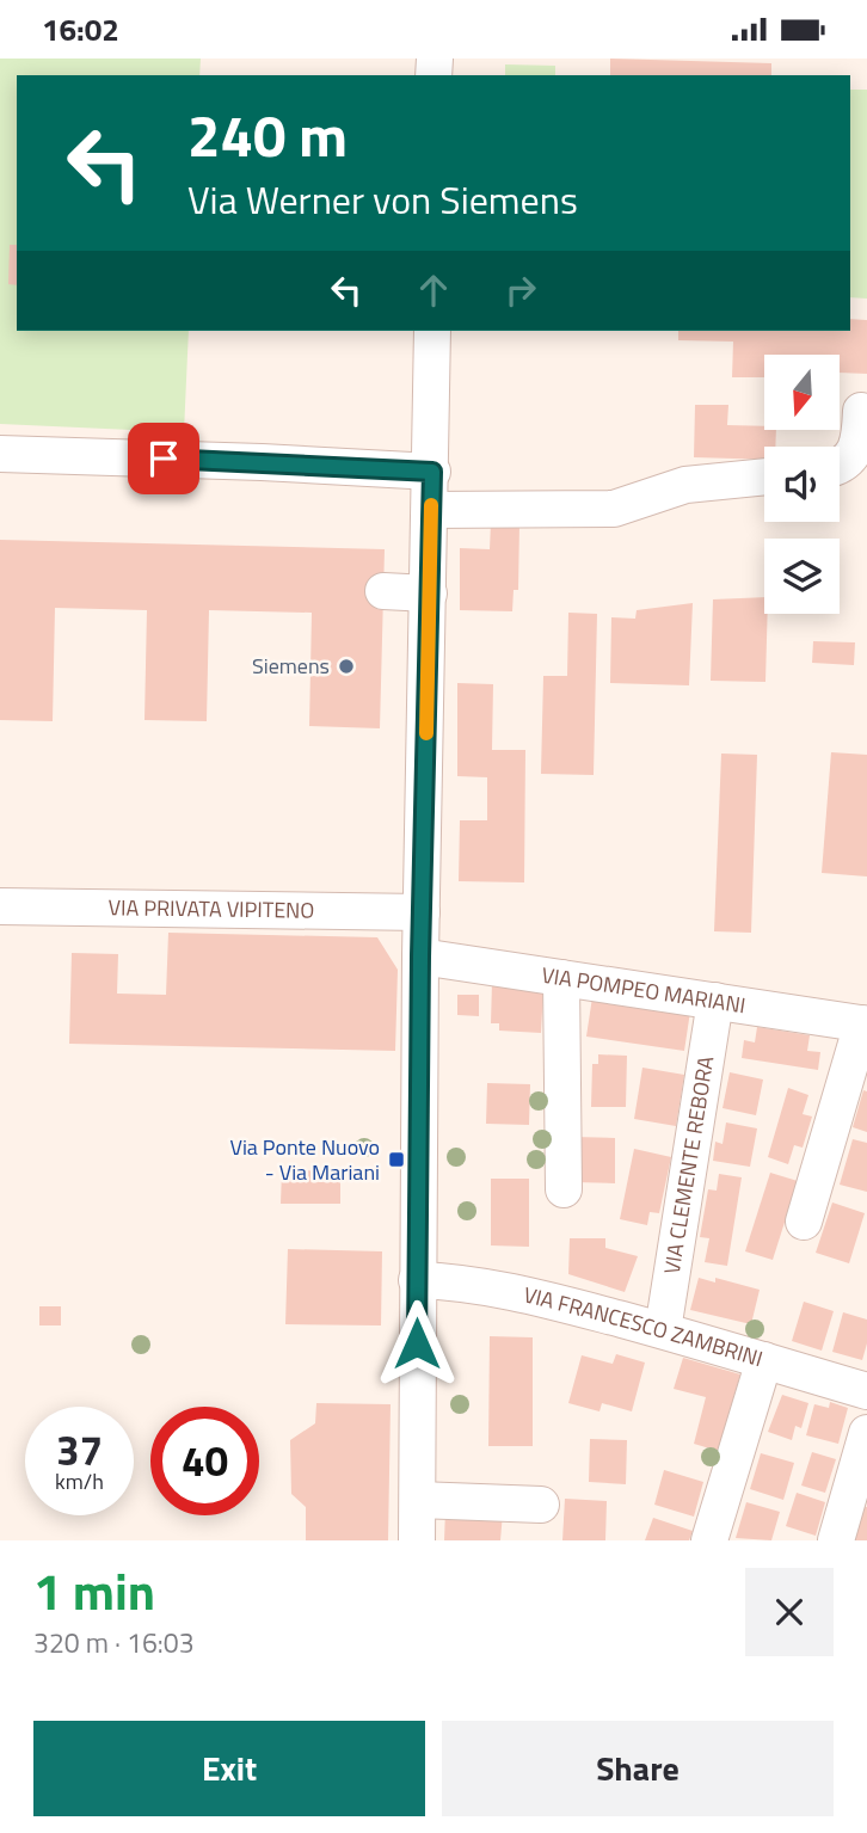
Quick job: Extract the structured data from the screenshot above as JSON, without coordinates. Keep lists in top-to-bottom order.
{
  "streets": {
    "street": [
      "VIA PRIVATA VIPITENO",
      "VIA POMPEO MARIANI",
      "VIA CLEMENTE REBORA",
      "VIA FRANCESCO ZAMBRINI"
    ]
  },
  "crossings": [
    ["VIA POMPEO MARIANI", "VIA CLEMENTE REBORA"],
    ["VIA CLEMENTE REBORA", "VIA FRANCESCO ZAMBRINI"]
  ],
  "places": {
    "other": ["Siemens"],
    "transit": ["Via Ponte Nuovo - Via Mariani"]
  },
  "north": "bottom",
  "page": {
    "status": "16:02",
    "turn": ["240 m", "Via Werner von Siemens"],
    "speed": "37 km/h",
    "limit": "40",
    "heading": ["1 min", "320 m · 16:03"],
    "buttons": ["Exit", "Share"]
  }
}
